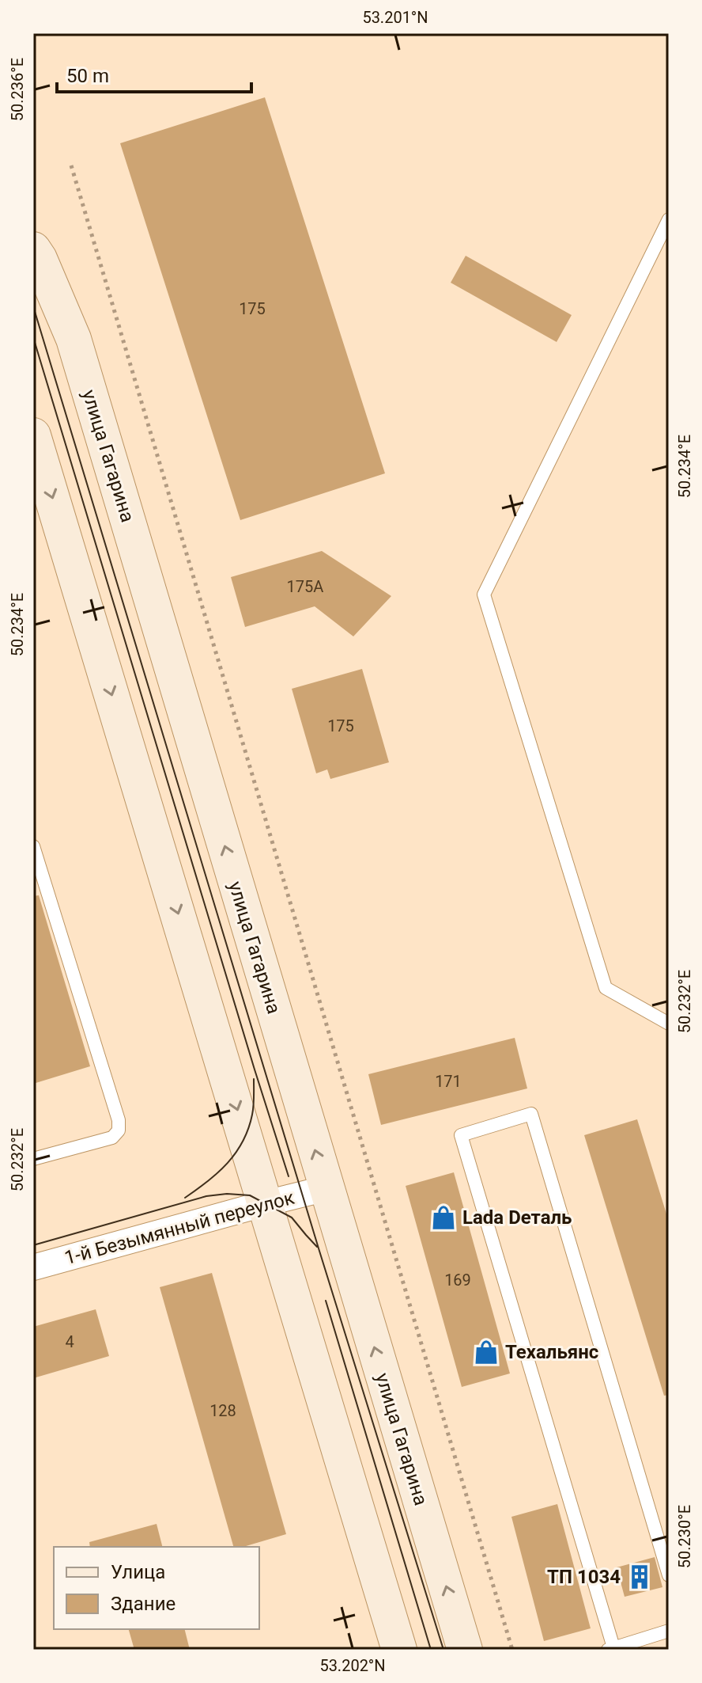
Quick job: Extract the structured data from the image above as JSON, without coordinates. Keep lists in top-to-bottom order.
{
  "streets": {
    "main road": ["улица Гагарина"],
    "street": ["1-й Безымянный переулок"]
  },
  "crossings": [
    ["улица Гагарина", "1-й Безымянный переулок"]
  ],
  "places": {
    "shop": ["Lada Dеталь", "Техальянс"],
    "building": ["ТП 1034"]
  },
  "house_numbers": [
    "175",
    "175А",
    "175",
    "171",
    "169",
    "4",
    "128"
  ],
  "legend": ["Улица", "Здание"],
  "scale_bar": "50 m",
  "coordinates": [
    "53.201°N",
    "50.236°E",
    "50.234°E",
    "50.232°E",
    "50.230°E",
    "53.202°N"
  ]
}
